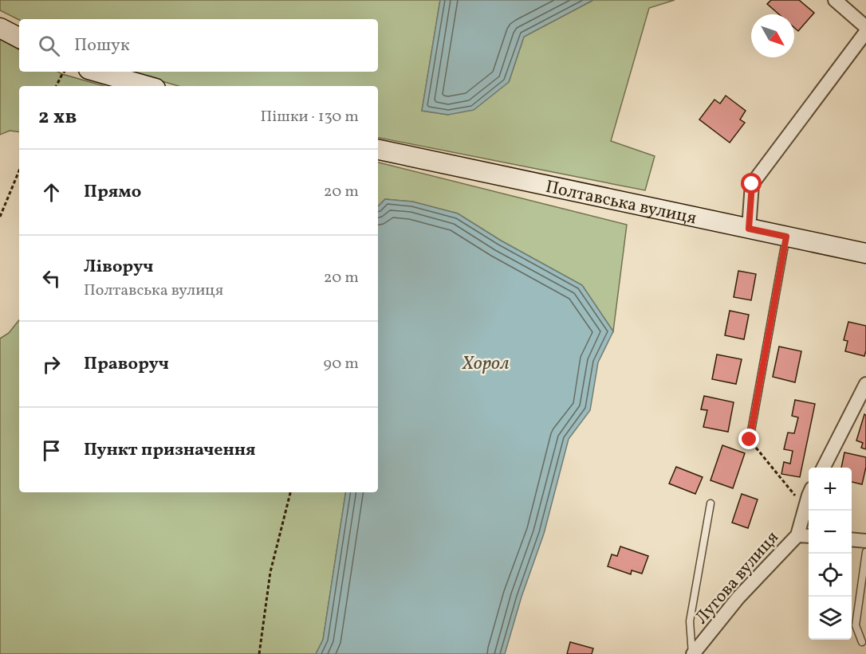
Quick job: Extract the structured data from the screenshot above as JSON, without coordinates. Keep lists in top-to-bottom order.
{
  "streets": {
    "street": ["Полтавська вулиця", "Лугова вулиця"]
  },
  "water": ["Хорол"],
  "north": "bottom right",
  "page": {
    "search": "Пошук",
    "heading": ["2 хв", "Пішки · 130 m"],
    "list": [
      ["Прямо", "20 m"],
      ["Ліворуч", "Полтавська вулиця", "20 m"],
      ["Праворуч", "90 m"],
      "Пункт призначення"
    ],
    "map_buttons": ["+", "−"]
  }
}
